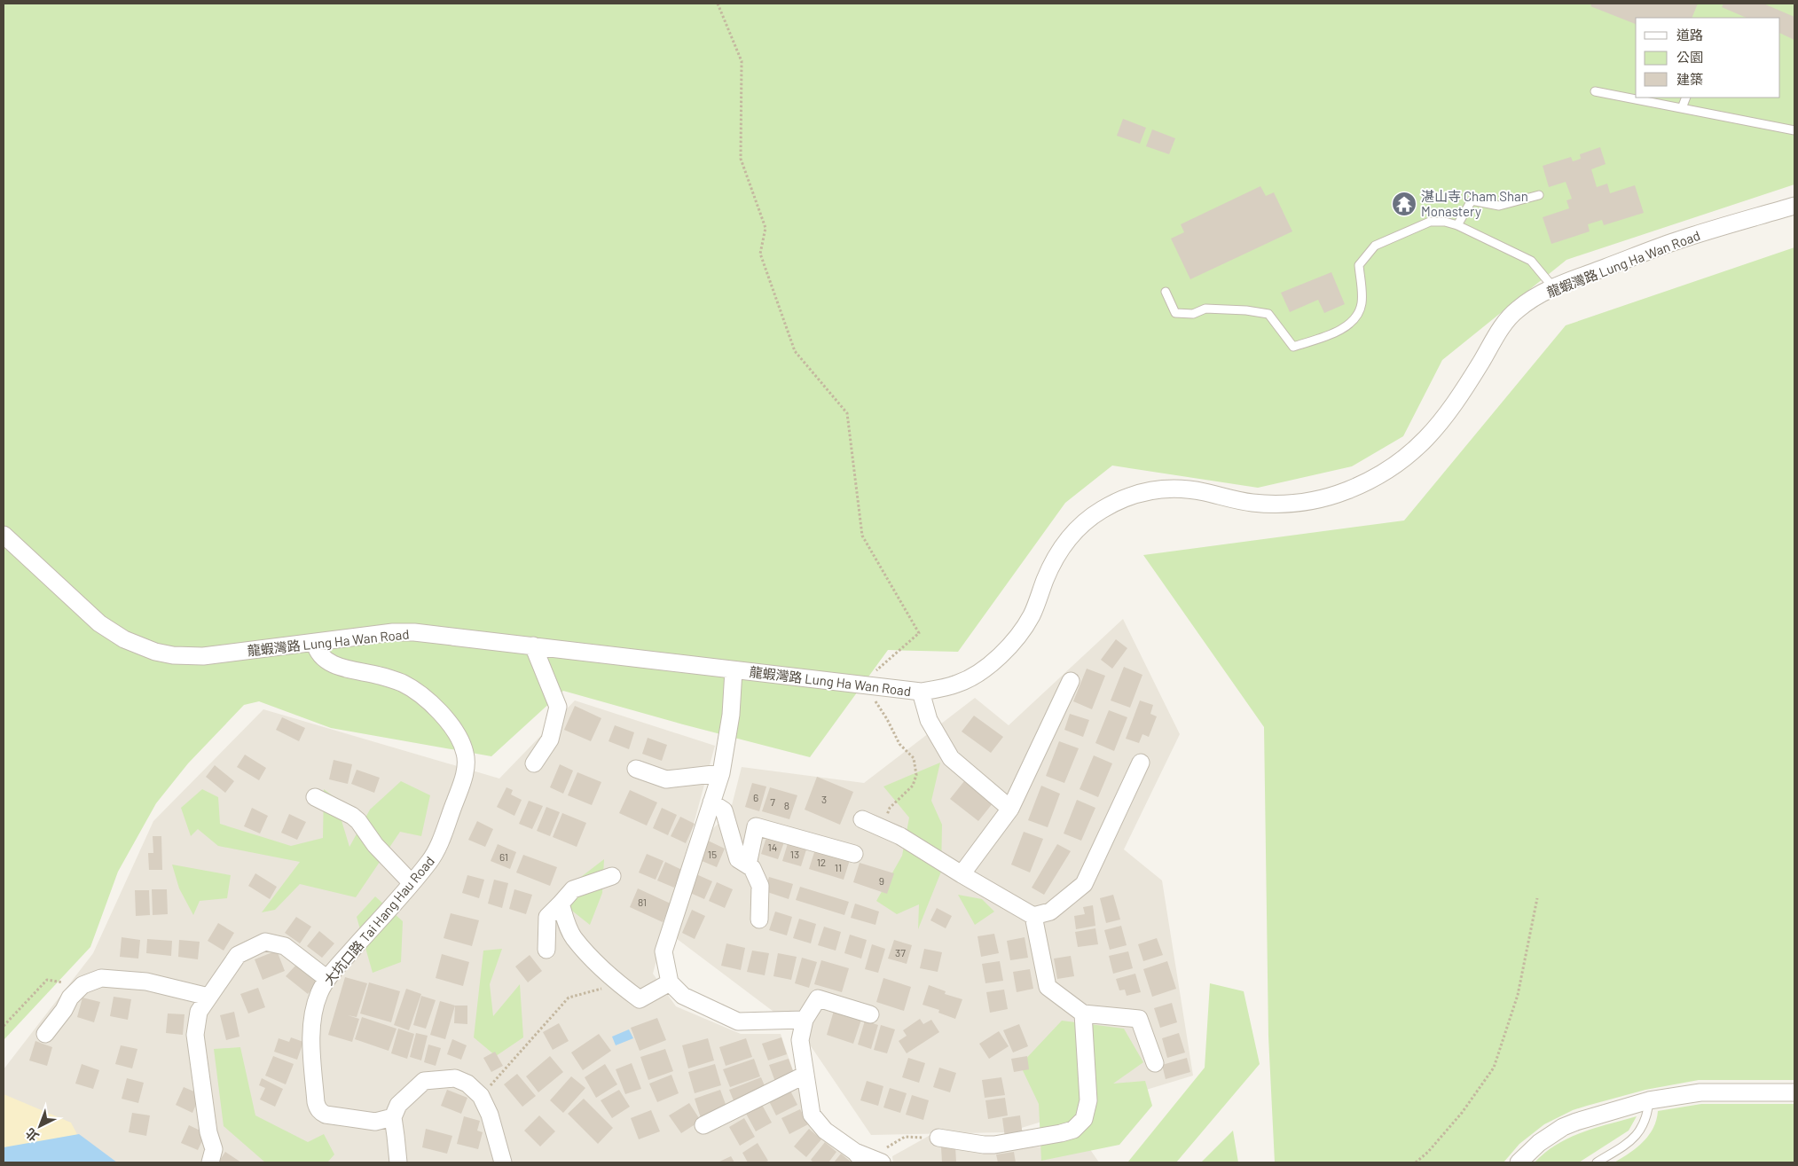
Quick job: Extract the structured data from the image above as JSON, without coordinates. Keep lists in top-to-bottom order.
{
  "streets": {
    "street": ["龍蝦灣路 Lung Ha Wan Road", "大坑口路 Tai Hang Hau Road"]
  },
  "crossings": [
    ["龍蝦灣路 Lung Ha Wan Road", "大坑口路 Tai Hang Hau Road"]
  ],
  "places": {
    "temple": ["湛山寺 Cham Shan Monastery"]
  },
  "house_numbers": [
    "6",
    "3",
    "7",
    "8",
    "14",
    "15",
    "13",
    "61",
    "12",
    "11",
    "9",
    "81",
    "37"
  ],
  "legend": ["道路", "公園", "建築"],
  "north": "bottom left"
}
